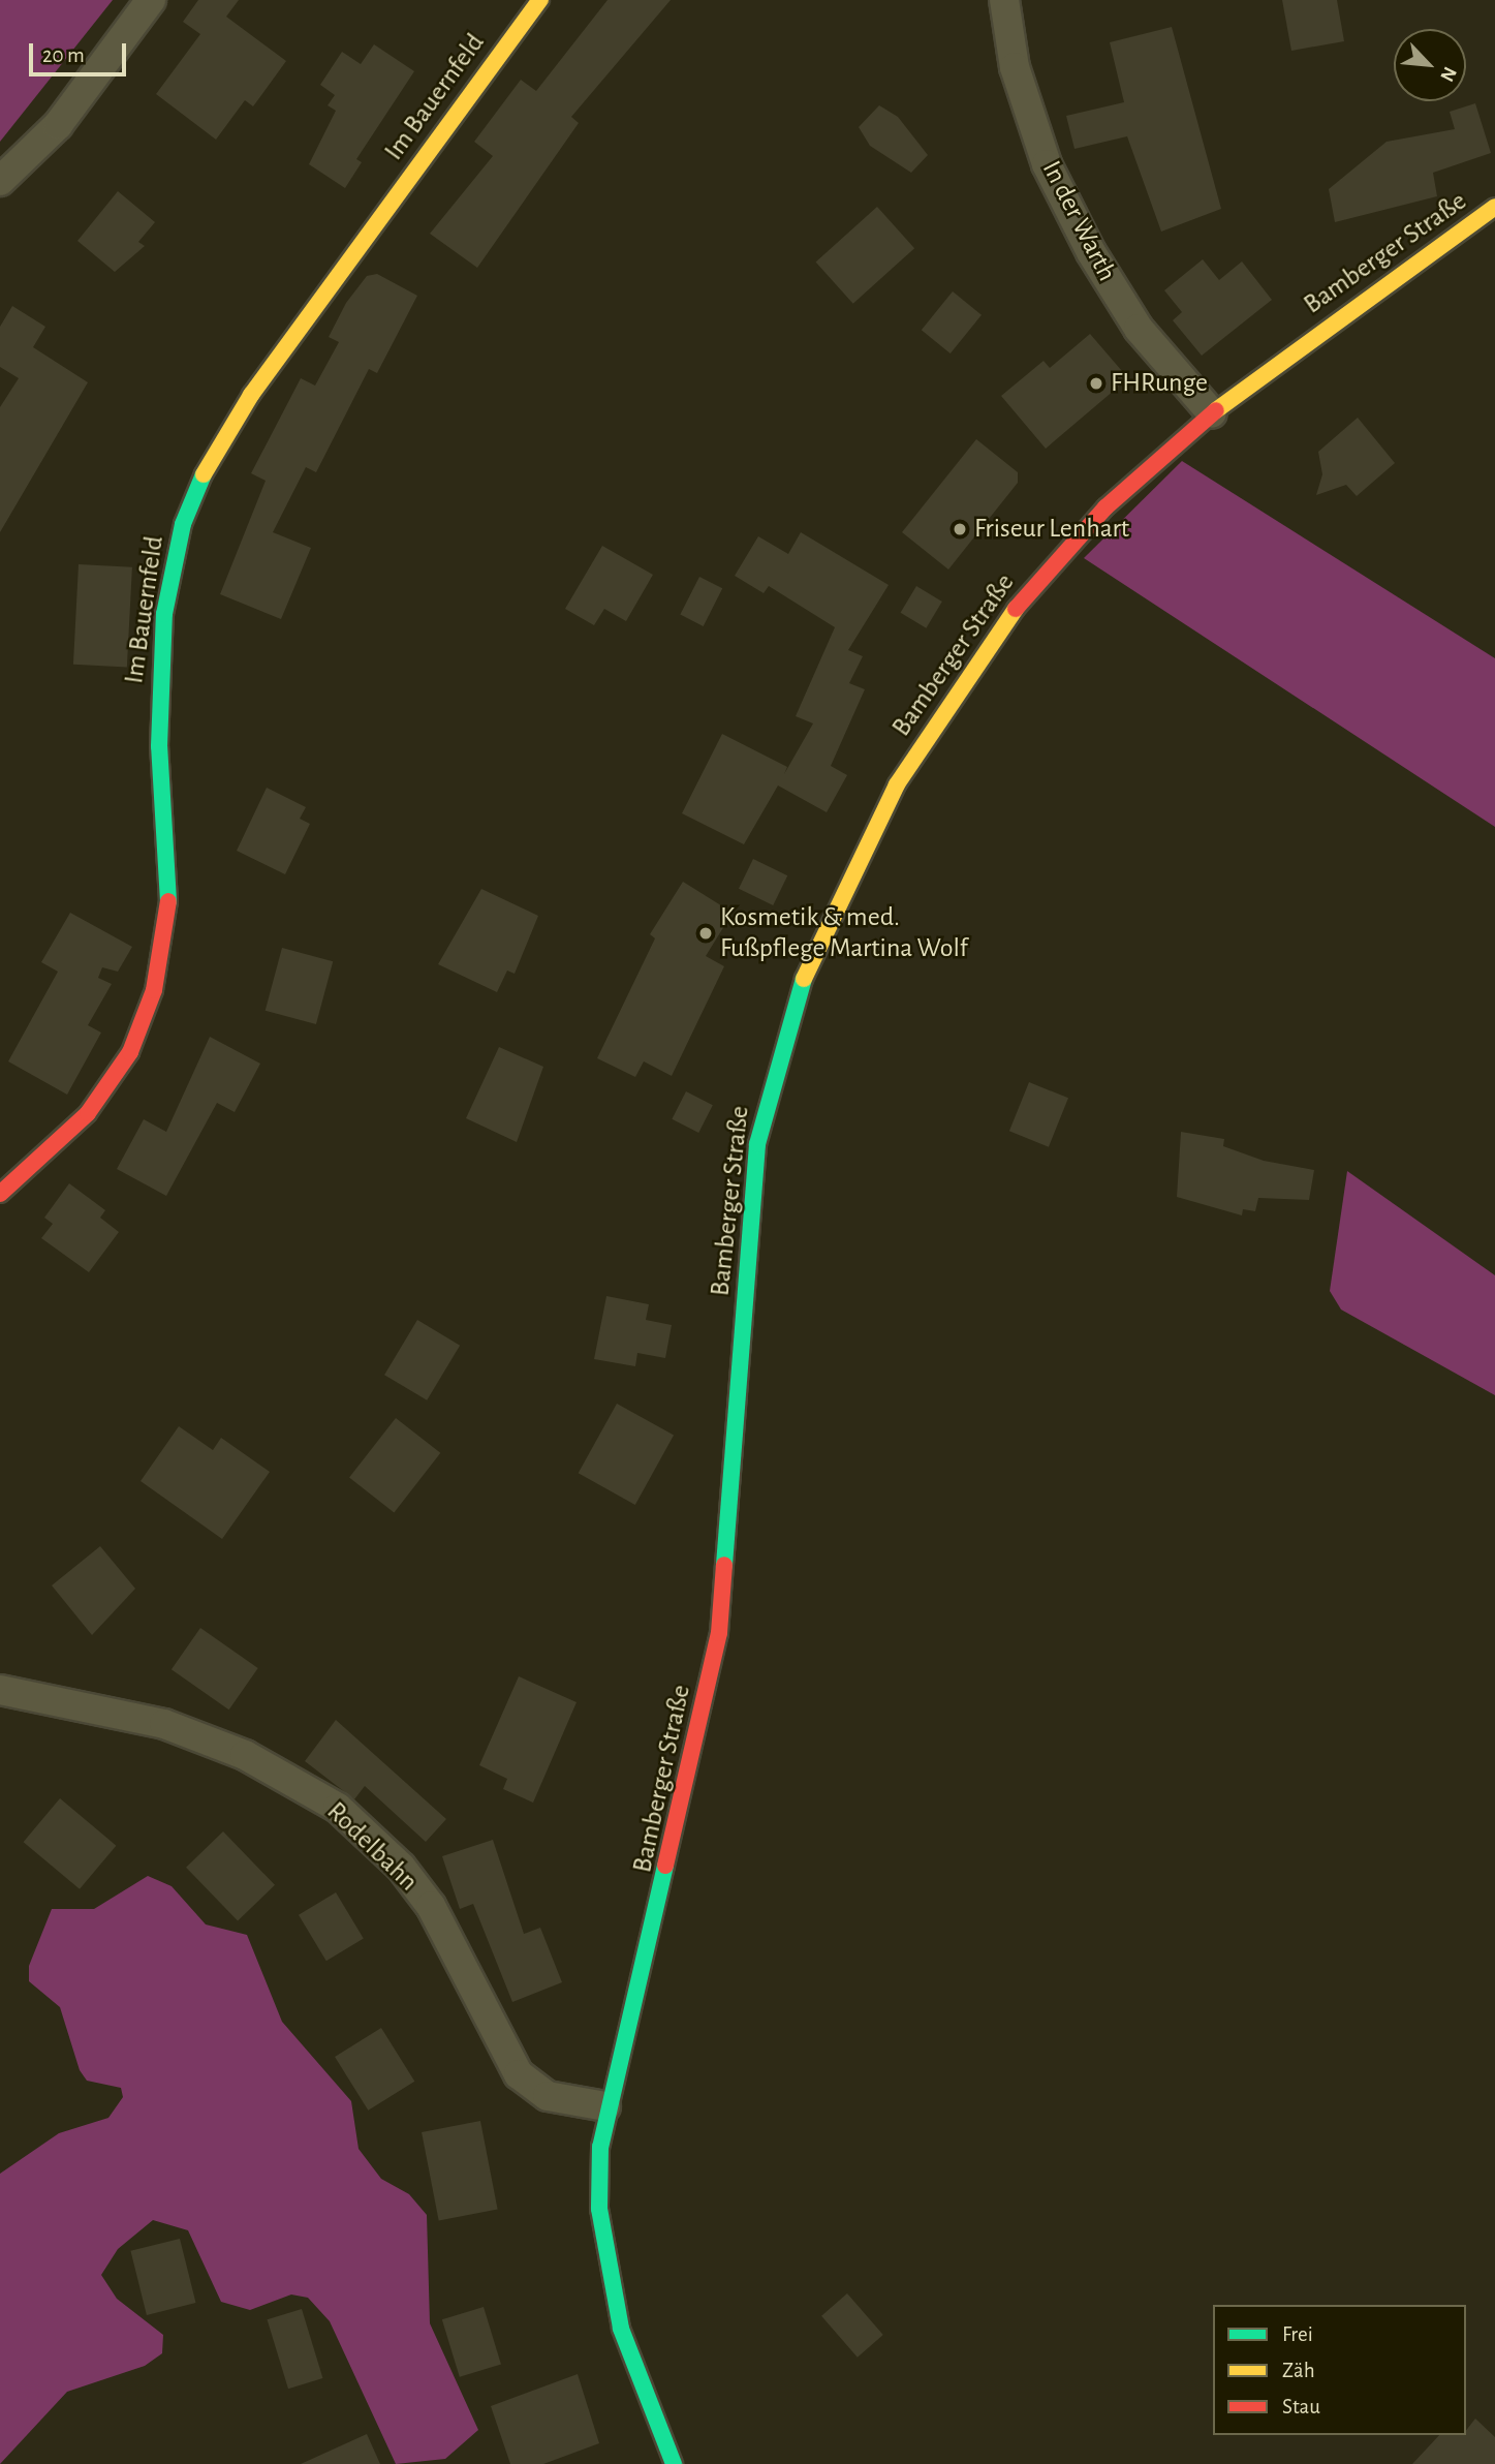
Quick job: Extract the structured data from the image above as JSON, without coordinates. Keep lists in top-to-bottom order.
{
  "streets": {
    "street": [
      "Im Bauernfeld",
      "In der Warth",
      "Bamberger Straße",
      "Rodelbahn"
    ]
  },
  "crossings": [
    ["In der Warth", "Bamberger Straße"],
    ["Bamberger Straße", "Rodelbahn"]
  ],
  "places": ["FHRunge", "Friseur Lenhart", "Kosmetik & med. Fußpflege Martina Wolf"],
  "legend": ["Frei", "Zäh", "Stau"],
  "scale_bar": "20 m",
  "north": "bottom right"
}
